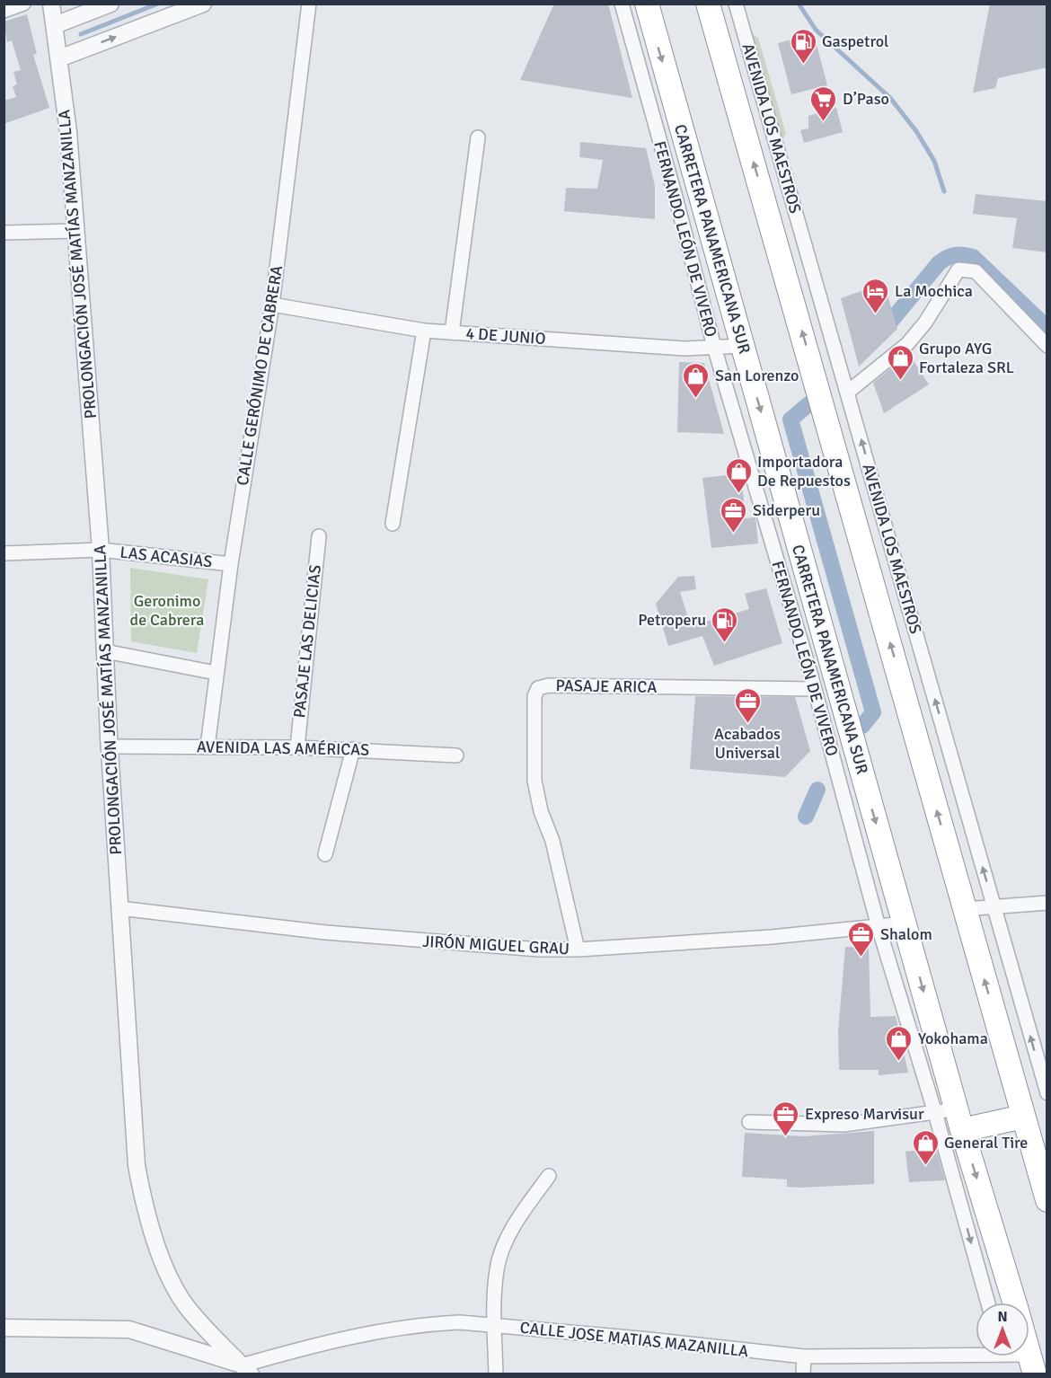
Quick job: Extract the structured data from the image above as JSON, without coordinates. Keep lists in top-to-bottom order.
{
  "streets": {
    "highway": ["CARRETERA PANAMERICANA SUR"],
    "street": [
      "AVENIDA LOS MAESTROS",
      "FERNANDO LEÓN DE VIVERO",
      "PROLONGACIÓN JOSÉ MATÍAS MANZANILLA",
      "4 DE JUNIO",
      "CALLE GERÓNIMO DE CABRERA",
      "LAS ACASIAS",
      "PASAJE LAS DELICIAS",
      "PASAJE ARICA",
      "AVENIDA LAS AMÉRICAS",
      "JIRÓN MIGUEL GRAU",
      "CALLE JOSE MATIAS MAZANILLA"
    ]
  },
  "crossings": [
    ["FERNANDO LEÓN DE VIVERO", "CARRETERA PANAMERICANA SUR"],
    ["FERNANDO LEÓN DE VIVERO", "4 DE JUNIO"],
    ["FERNANDO LEÓN DE VIVERO", "PASAJE ARICA"],
    ["FERNANDO LEÓN DE VIVERO", "JIRÓN MIGUEL GRAU"],
    ["CARRETERA PANAMERICANA SUR", "4 DE JUNIO"],
    ["CARRETERA PANAMERICANA SUR", "JIRÓN MIGUEL GRAU"],
    ["PROLONGACIÓN JOSÉ MATÍAS MANZANILLA", "LAS ACASIAS"],
    ["PROLONGACIÓN JOSÉ MATÍAS MANZANILLA", "AVENIDA LAS AMÉRICAS"],
    ["PROLONGACIÓN JOSÉ MATÍAS MANZANILLA", "JIRÓN MIGUEL GRAU"],
    ["PROLONGACIÓN JOSÉ MATÍAS MANZANILLA", "CALLE JOSE MATIAS MAZANILLA"],
    ["4 DE JUNIO", "CALLE GERÓNIMO DE CABRERA"],
    ["CALLE GERÓNIMO DE CABRERA", "LAS ACASIAS"],
    ["CALLE GERÓNIMO DE CABRERA", "AVENIDA LAS AMÉRICAS"],
    ["PASAJE LAS DELICIAS", "AVENIDA LAS AMÉRICAS"],
    ["PASAJE ARICA", "JIRÓN MIGUEL GRAU"]
  ],
  "one_way": ["AVENIDA LOS MAESTROS"],
  "parks": ["Geronimo de Cabrera"],
  "places": {
    "fuel station": ["Gaspetrol", "Petroperu"],
    "supermarket": ["D’Paso"],
    "hotel": ["La Mochica"],
    "shop": [
      "Grupo AYG Fortaleza SRL",
      "San Lorenzo",
      "Importadora De Repuestos",
      "Yokohama",
      "General Tire"
    ],
    "office": [
      "Siderperu",
      "Acabados Universal",
      "Shalom",
      "Expreso Marvisur"
    ]
  },
  "north": "top"
}
